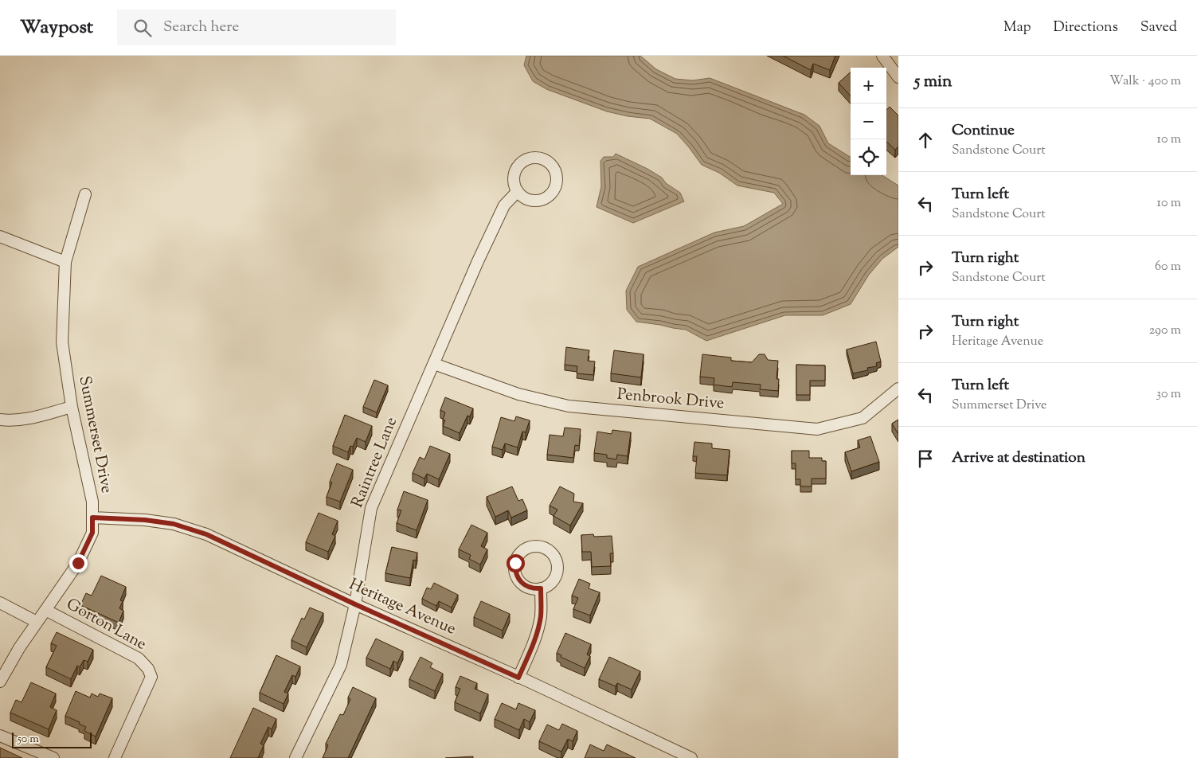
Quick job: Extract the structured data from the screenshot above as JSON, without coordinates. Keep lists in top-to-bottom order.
{
  "streets": {
    "street": [
      "Penbrook Drive",
      "Summerset Drive",
      "Raintree Lane",
      "Heritage Avenue",
      "Gorton Lane"
    ]
  },
  "crossings": [
    ["Penbrook Drive", "Raintree Lane"],
    ["Summerset Drive", "Heritage Avenue"],
    ["Summerset Drive", "Gorton Lane"],
    ["Raintree Lane", "Heritage Avenue"]
  ],
  "scale_bar": "50 m",
  "page": {
    "header": "Waypost",
    "search": "Search here",
    "nav": ["Map", "Directions", "Saved"],
    "heading": ["5 min", "Walk · 400 m"],
    "map_buttons": ["+", "−"],
    "list": [
      ["Continue", "Sandstone Court", "10 m"],
      ["Turn left", "Sandstone Court", "10 m"],
      ["Turn right", "Sandstone Court", "60 m"],
      ["Turn right", "Heritage Avenue", "290 m"],
      ["Turn left", "Summerset Drive", "30 m"],
      "Arrive at destination"
    ],
    "scale": "50 m"
  }
}
